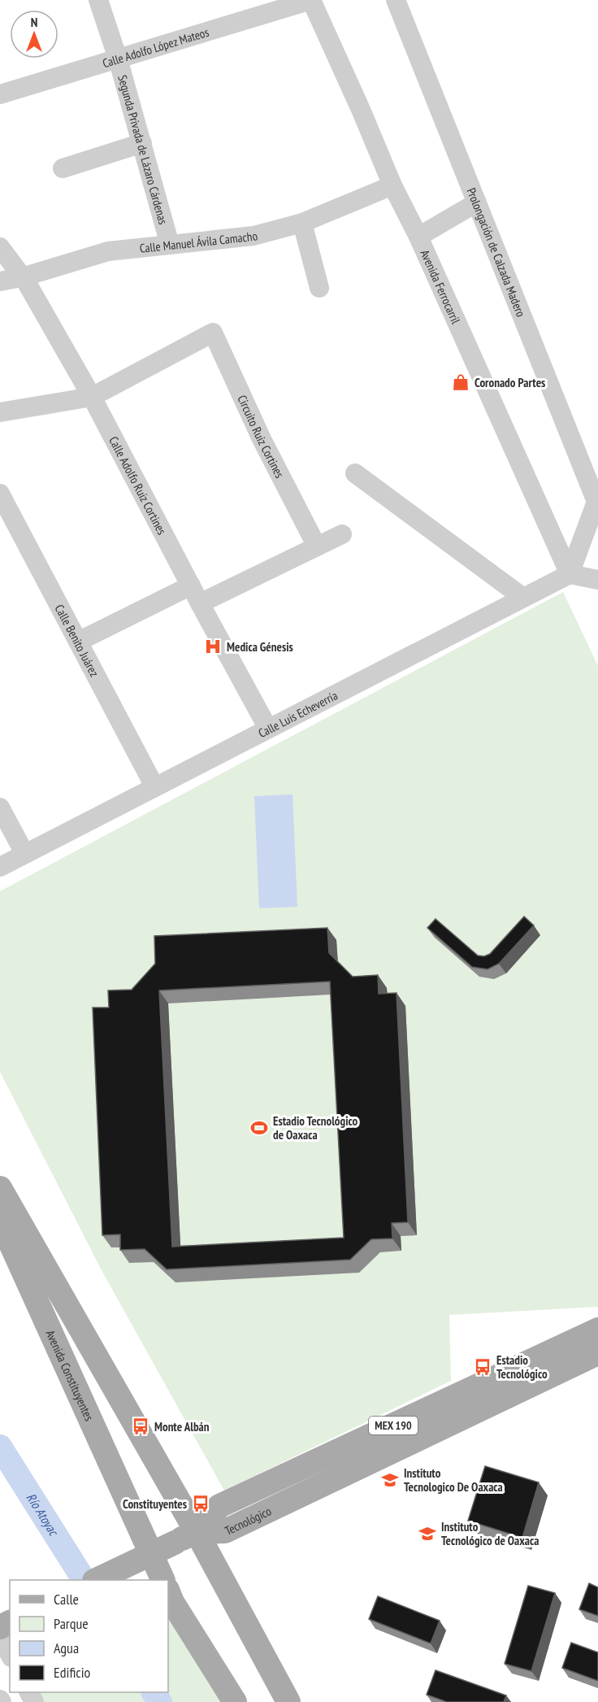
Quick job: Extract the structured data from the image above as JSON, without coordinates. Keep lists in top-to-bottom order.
{
  "streets": {
    "main road": ["Avenida Constituyentes", "MEX 190", "Tecnológico"],
    "street": [
      "Calle Adolfo López Mateos",
      "Segunda Privada de Lázaro Cárdenas",
      "Calle Manuel Ávila Camacho",
      "Prolongación de Calzada Madero",
      "Avenida Ferrocarril",
      "Circuito Ruiz Cortines",
      "Calle Adolfo Ruíz Cortines",
      "Calle Benito Juárez",
      "Calle Luis Echeverría"
    ]
  },
  "crossings": [
    ["Calle Adolfo López Mateos", "Segunda Privada de Lázaro Cárdenas"],
    ["Calle Adolfo López Mateos", "Avenida Ferrocarril"],
    ["Segunda Privada de Lázaro Cárdenas", "Calle Manuel Ávila Camacho"],
    ["Calle Manuel Ávila Camacho", "Avenida Ferrocarril"],
    ["Calle Manuel Ávila Camacho", "Calle Adolfo Ruíz Cortines"],
    ["Avenida Ferrocarril", "Calle Luis Echeverría"],
    ["Circuito Ruiz Cortines", "Calle Adolfo Ruíz Cortines"],
    ["Calle Adolfo Ruíz Cortines", "Calle Luis Echeverría"],
    ["Calle Benito Juárez", "Calle Luis Echeverría"],
    ["MEX 190", "Tecnológico"]
  ],
  "water": ["Río Atoyac"],
  "places": {
    "shop": ["Coronado Partes"],
    "hospital": ["Medica Génesis"],
    "sports": ["Estadio Tecnológico de Oaxaca"],
    "bus stop": ["Estadio Tecnológico", "Monte Albán", "Constituyentes"],
    "school or university": ["Instituto Tecnologico De Oaxaca", "Instituto Tecnológico de Oaxaca"]
  },
  "legend": [
    "Calle",
    "Parque",
    "Agua",
    "Edificio"
  ],
  "north": "top"
}
